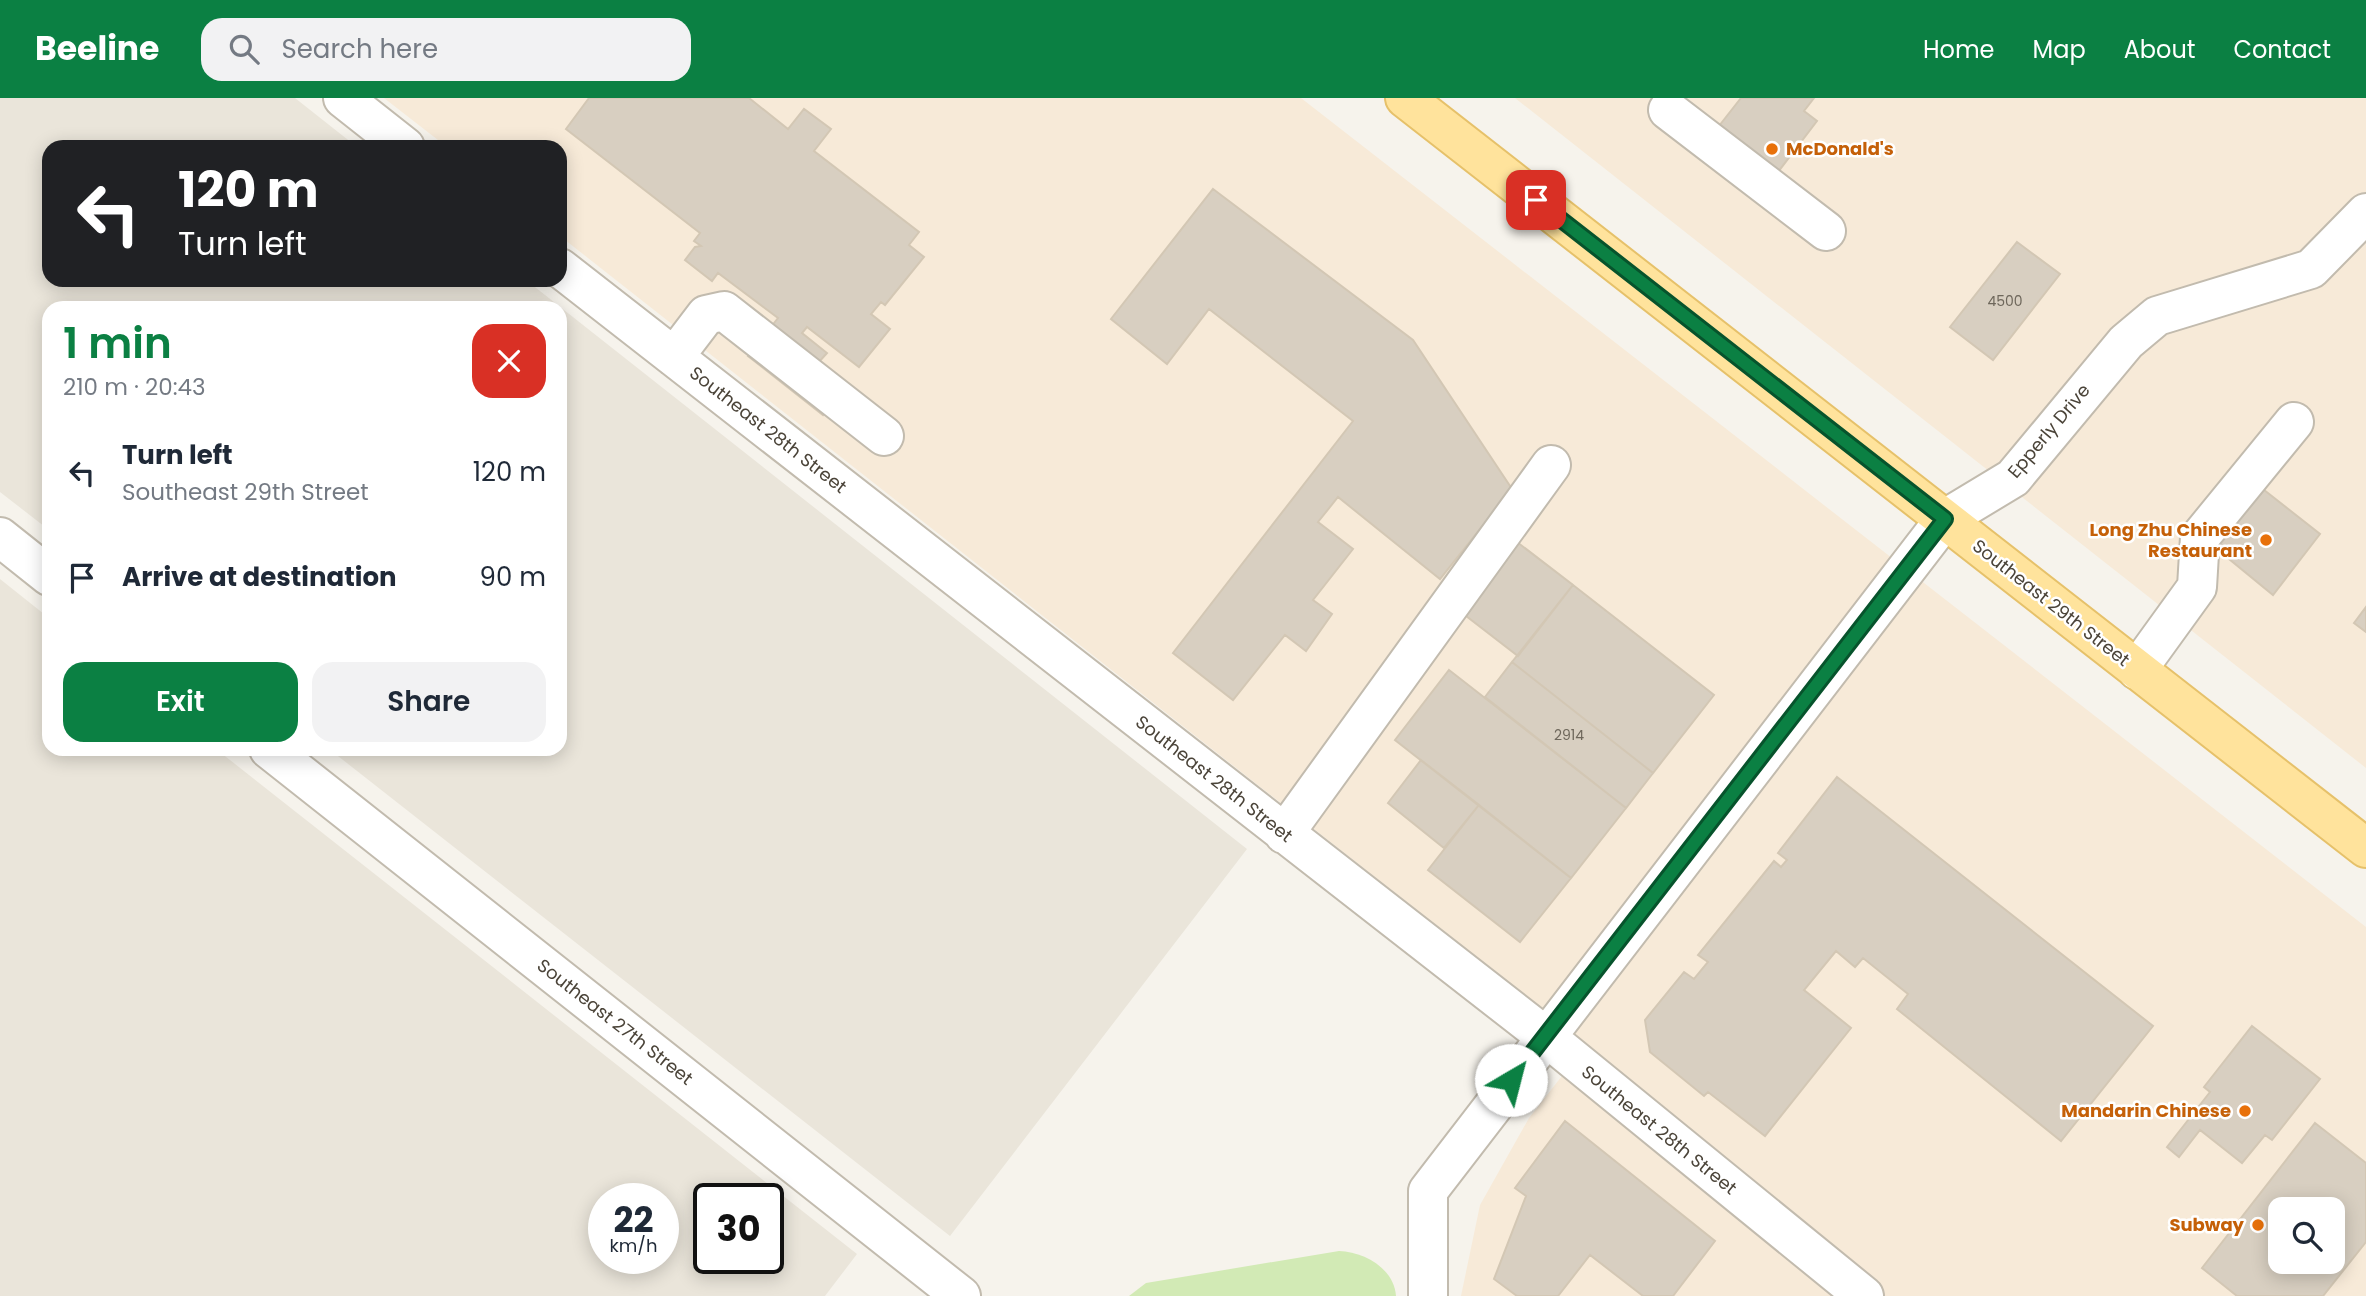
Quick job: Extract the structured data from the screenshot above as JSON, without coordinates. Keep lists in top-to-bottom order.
{
  "streets": {
    "main road": ["Southeast 29th Street"],
    "street": ["Southeast 28th Street", "Epperly Drive", "Southeast 27th Street"]
  },
  "crossings": [
    ["Southeast 28th Street", "Epperly Drive"],
    ["Epperly Drive", "Southeast 29th Street"]
  ],
  "places": [
    "McDonald's",
    "Long Zhu Chinese Restaurant",
    "Mandarin Chinese",
    "Subway"
  ],
  "house_numbers": ["4500", "2914"],
  "page": {
    "header": "Beeline",
    "search": "Search here",
    "nav": [
      "Home",
      "Map",
      "About",
      "Contact"
    ],
    "turn": ["120 m", "Turn left"],
    "heading": ["1 min", "210 m · 20:43"],
    "list": [
      {
        "name": "Turn left",
        "note": "Southeast 29th Street",
        "value": "120 m"
      },
      {
        "name": "Arrive at destination",
        "value": "90 m"
      }
    ],
    "buttons": ["Exit", "Share"],
    "speed": "22 km/h",
    "limit": "30"
  }
}
